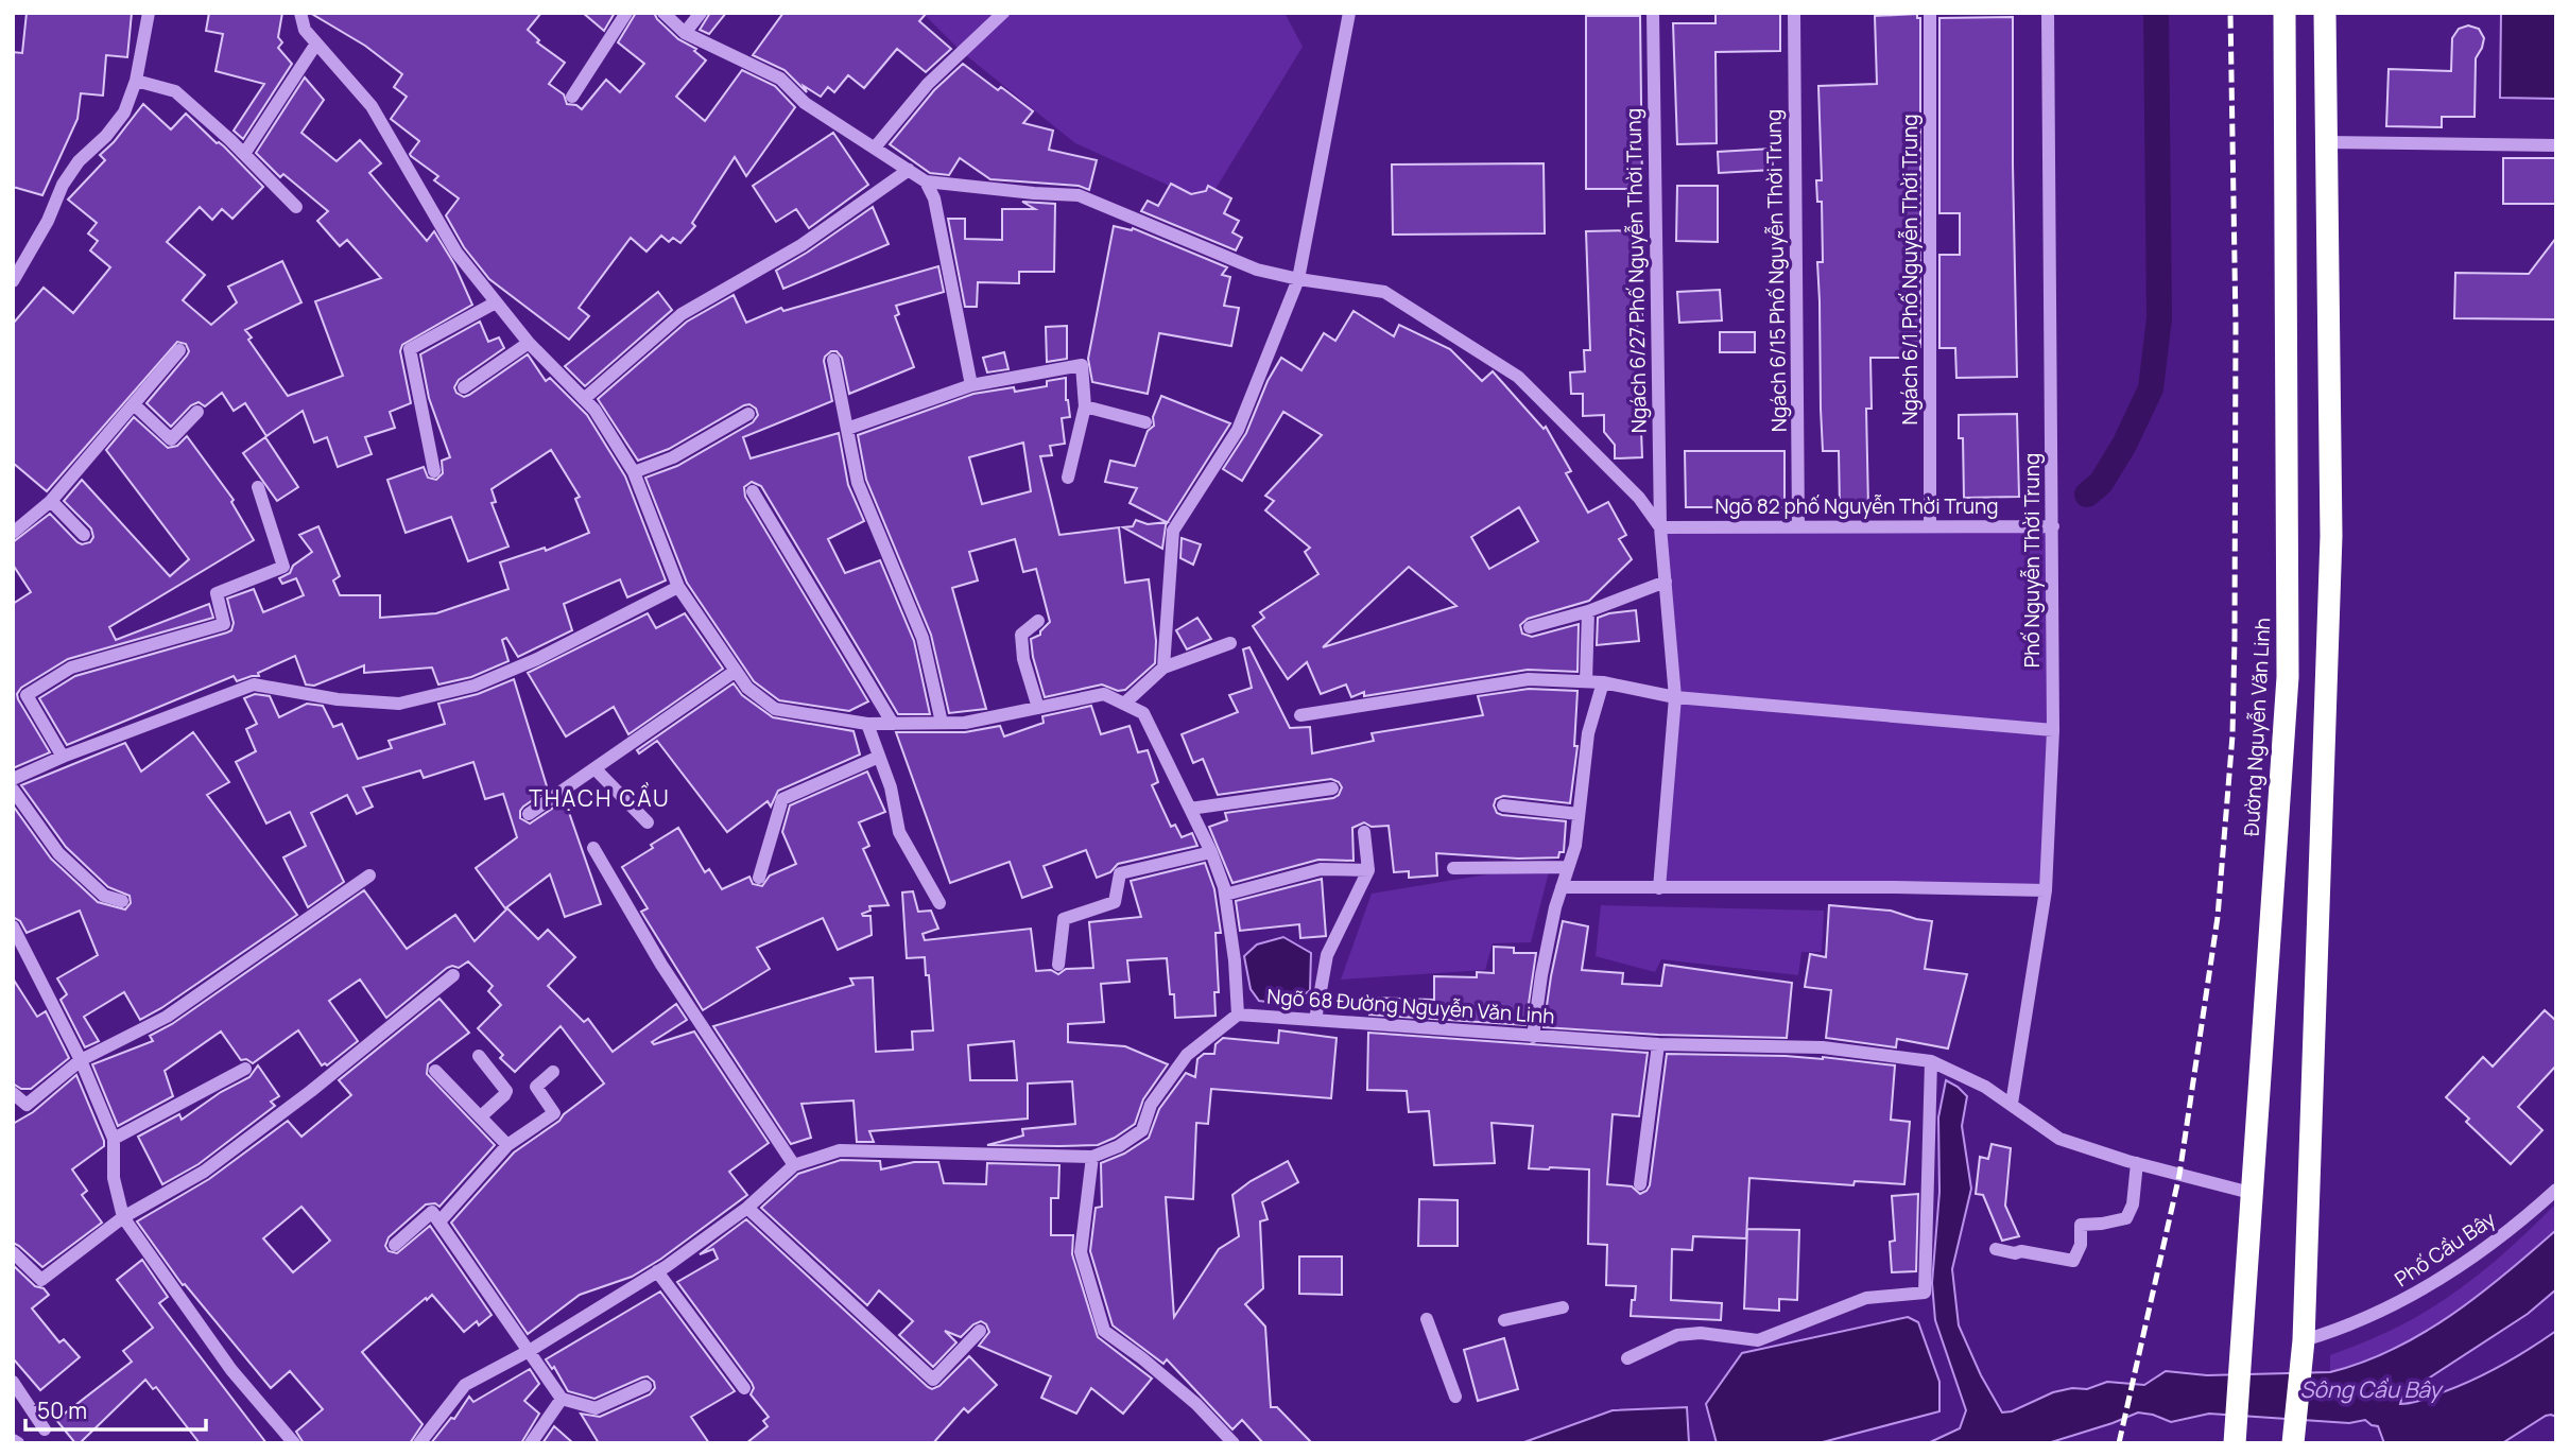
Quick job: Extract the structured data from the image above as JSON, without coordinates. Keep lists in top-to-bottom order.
{
  "streets": {
    "highway": ["Đường Nguyễn Văn Linh"],
    "street": [
      "Ngách 6/1 Phố Nguyễn Thời Trung",
      "Ngách 6/27 Phố Nguyễn Thời Trung",
      "Ngách 6/15 Phố Nguyễn Thời Trung",
      "Ngõ 82 phố Nguyễn Thời Trung",
      "Phố Nguyễn Thời Trung",
      "Ngõ 68 Đường Nguyễn Văn Linh",
      "Phố Cầu Bây"
    ]
  },
  "crossings": [
    ["Ngách 6/1 Phố Nguyễn Thời Trung", "Ngõ 82 phố Nguyễn Thời Trung"],
    ["Ngách 6/27 Phố Nguyễn Thời Trung", "Ngõ 82 phố Nguyễn Thời Trung"],
    ["Ngách 6/15 Phố Nguyễn Thời Trung", "Ngõ 82 phố Nguyễn Thời Trung"],
    ["Ngõ 82 phố Nguyễn Thời Trung", "Phố Nguyễn Thời Trung"],
    ["Phố Nguyễn Thời Trung", "Ngõ 68 Đường Nguyễn Văn Linh"],
    ["Đường Nguyễn Văn Linh", "Ngõ 68 Đường Nguyễn Văn Linh"]
  ],
  "districts": ["THẠCH CẦU"],
  "water": ["Sông Cầu Bây"],
  "scale_bar": "50 m"
}
